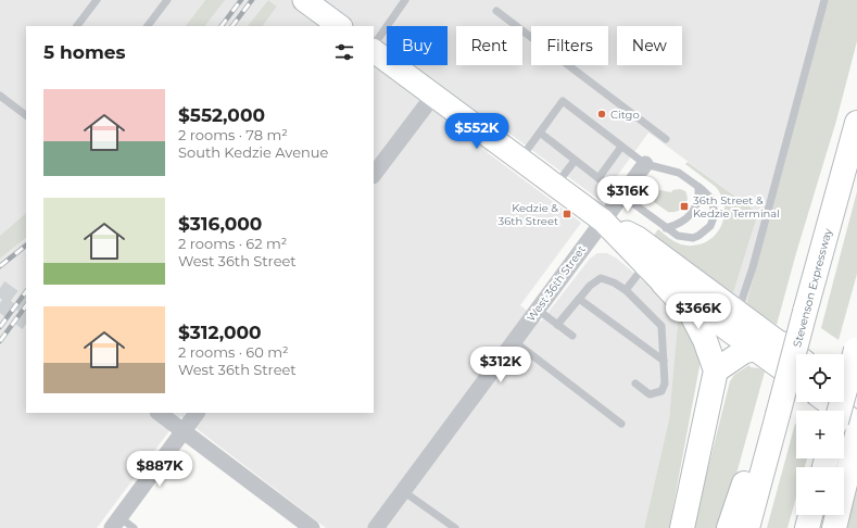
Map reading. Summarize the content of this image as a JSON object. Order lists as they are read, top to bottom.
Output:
{
  "streets": {
    "highway": ["Stevenson Expressway"],
    "street": ["West 36th Street"]
  },
  "places": {
    "other": ["Citgo"],
    "transit": ["36th Street & Kedzie Terminal", "Kedzie & 36th Street"]
  },
  "page": {
    "chip": [
      "Buy",
      "Rent",
      "Filters",
      "New"
    ],
    "heading": "5 homes",
    "list": [
      {
        "name": "$552,000",
        "note": "2 rooms · 78 m² · South Kedzie Avenue"
      },
      {
        "name": "$316,000",
        "note": "2 rooms · 62 m² · West 36th Street"
      },
      {
        "name": "$312,000",
        "note": "2 rooms · 60 m² · West 36th Street"
      }
    ],
    "price": [
      "$552K",
      "$316K",
      "$366K",
      "$312K",
      "$887K"
    ],
    "map_buttons": ["+", "−"]
  }
}
